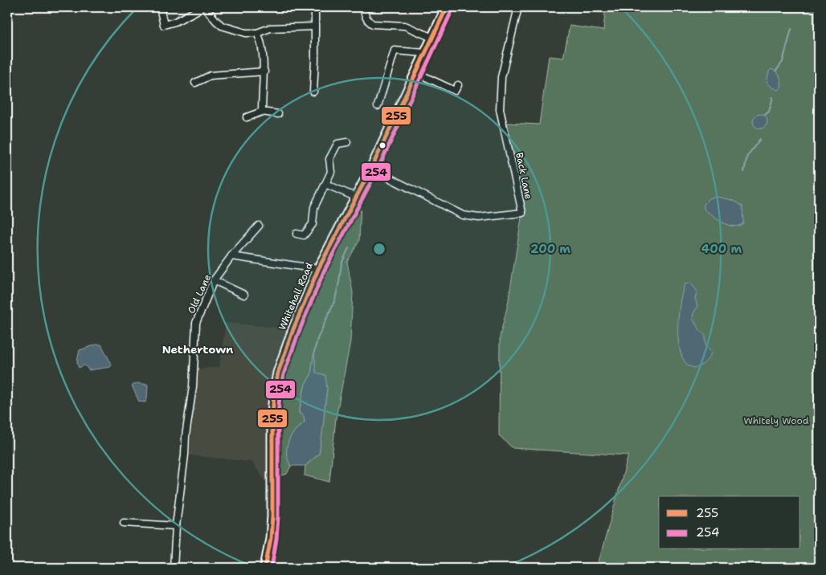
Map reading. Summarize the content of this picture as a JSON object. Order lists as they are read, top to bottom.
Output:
{
  "streets": {
    "main road": ["Whitehall Road"],
    "street": ["Back Lane", "Old Lane"]
  },
  "crossings": [
    ["Back Lane", "Whitehall Road"]
  ],
  "districts": ["Nethertown"],
  "parks": ["Whitely Wood"],
  "lines": ["transit line 255", "transit line 254"],
  "legend": ["255", "254"],
  "rings": ["200 m", "400 m"]
}
